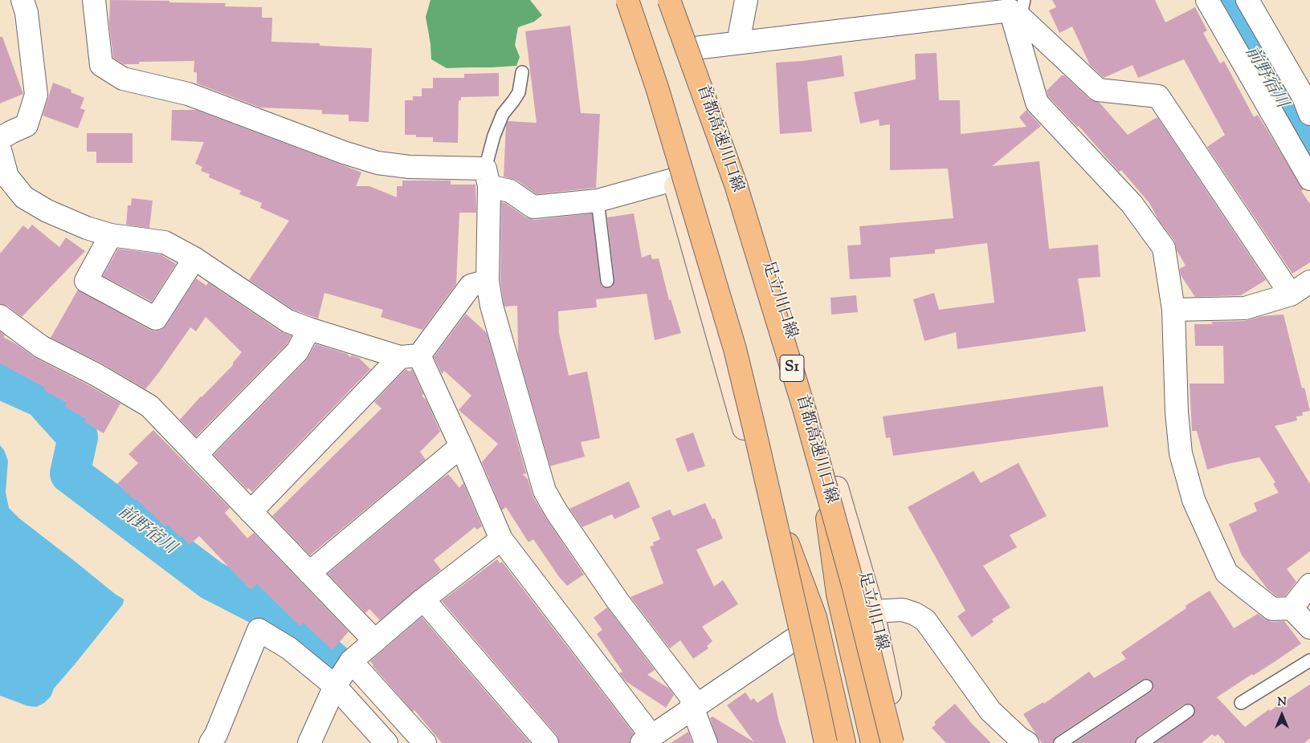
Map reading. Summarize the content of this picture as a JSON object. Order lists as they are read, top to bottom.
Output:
{
  "streets": {
    "highway": ["首都高速川口線", "S1"],
    "main road": ["足立川口線"]
  },
  "water": ["前野宿川"],
  "north": "top"
}
